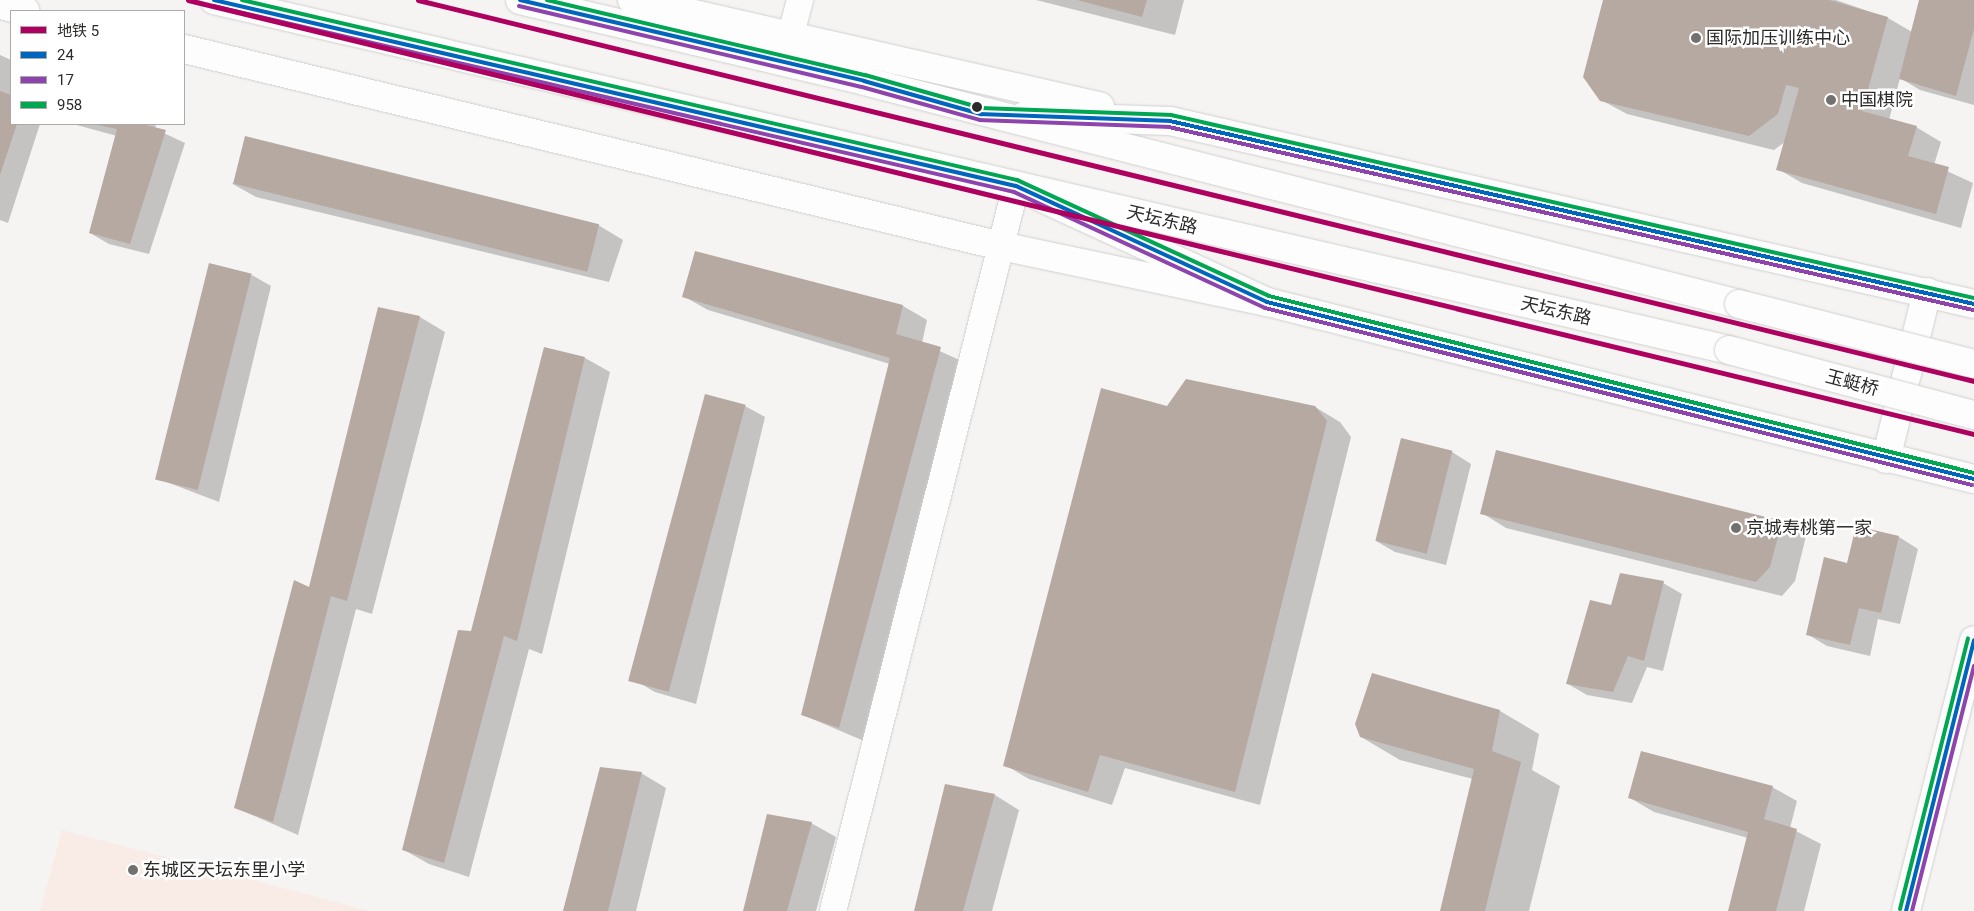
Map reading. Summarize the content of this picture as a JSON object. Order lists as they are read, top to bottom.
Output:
{
  "streets": {
    "street": ["天坛东路", "玉蜓桥"]
  },
  "crossings": [
    ["天坛东路", "玉蜓桥"]
  ],
  "places": [
    "国际加压训练中心",
    "中国棋院",
    "京城寿桃第一家",
    "东城区天坛东里小学"
  ],
  "lines": [
    "metro line 5",
    "transit line 24",
    "transit line 958",
    "transit line 17"
  ],
  "legend": [
    "地铁 5",
    "24",
    "17",
    "958"
  ]
}
